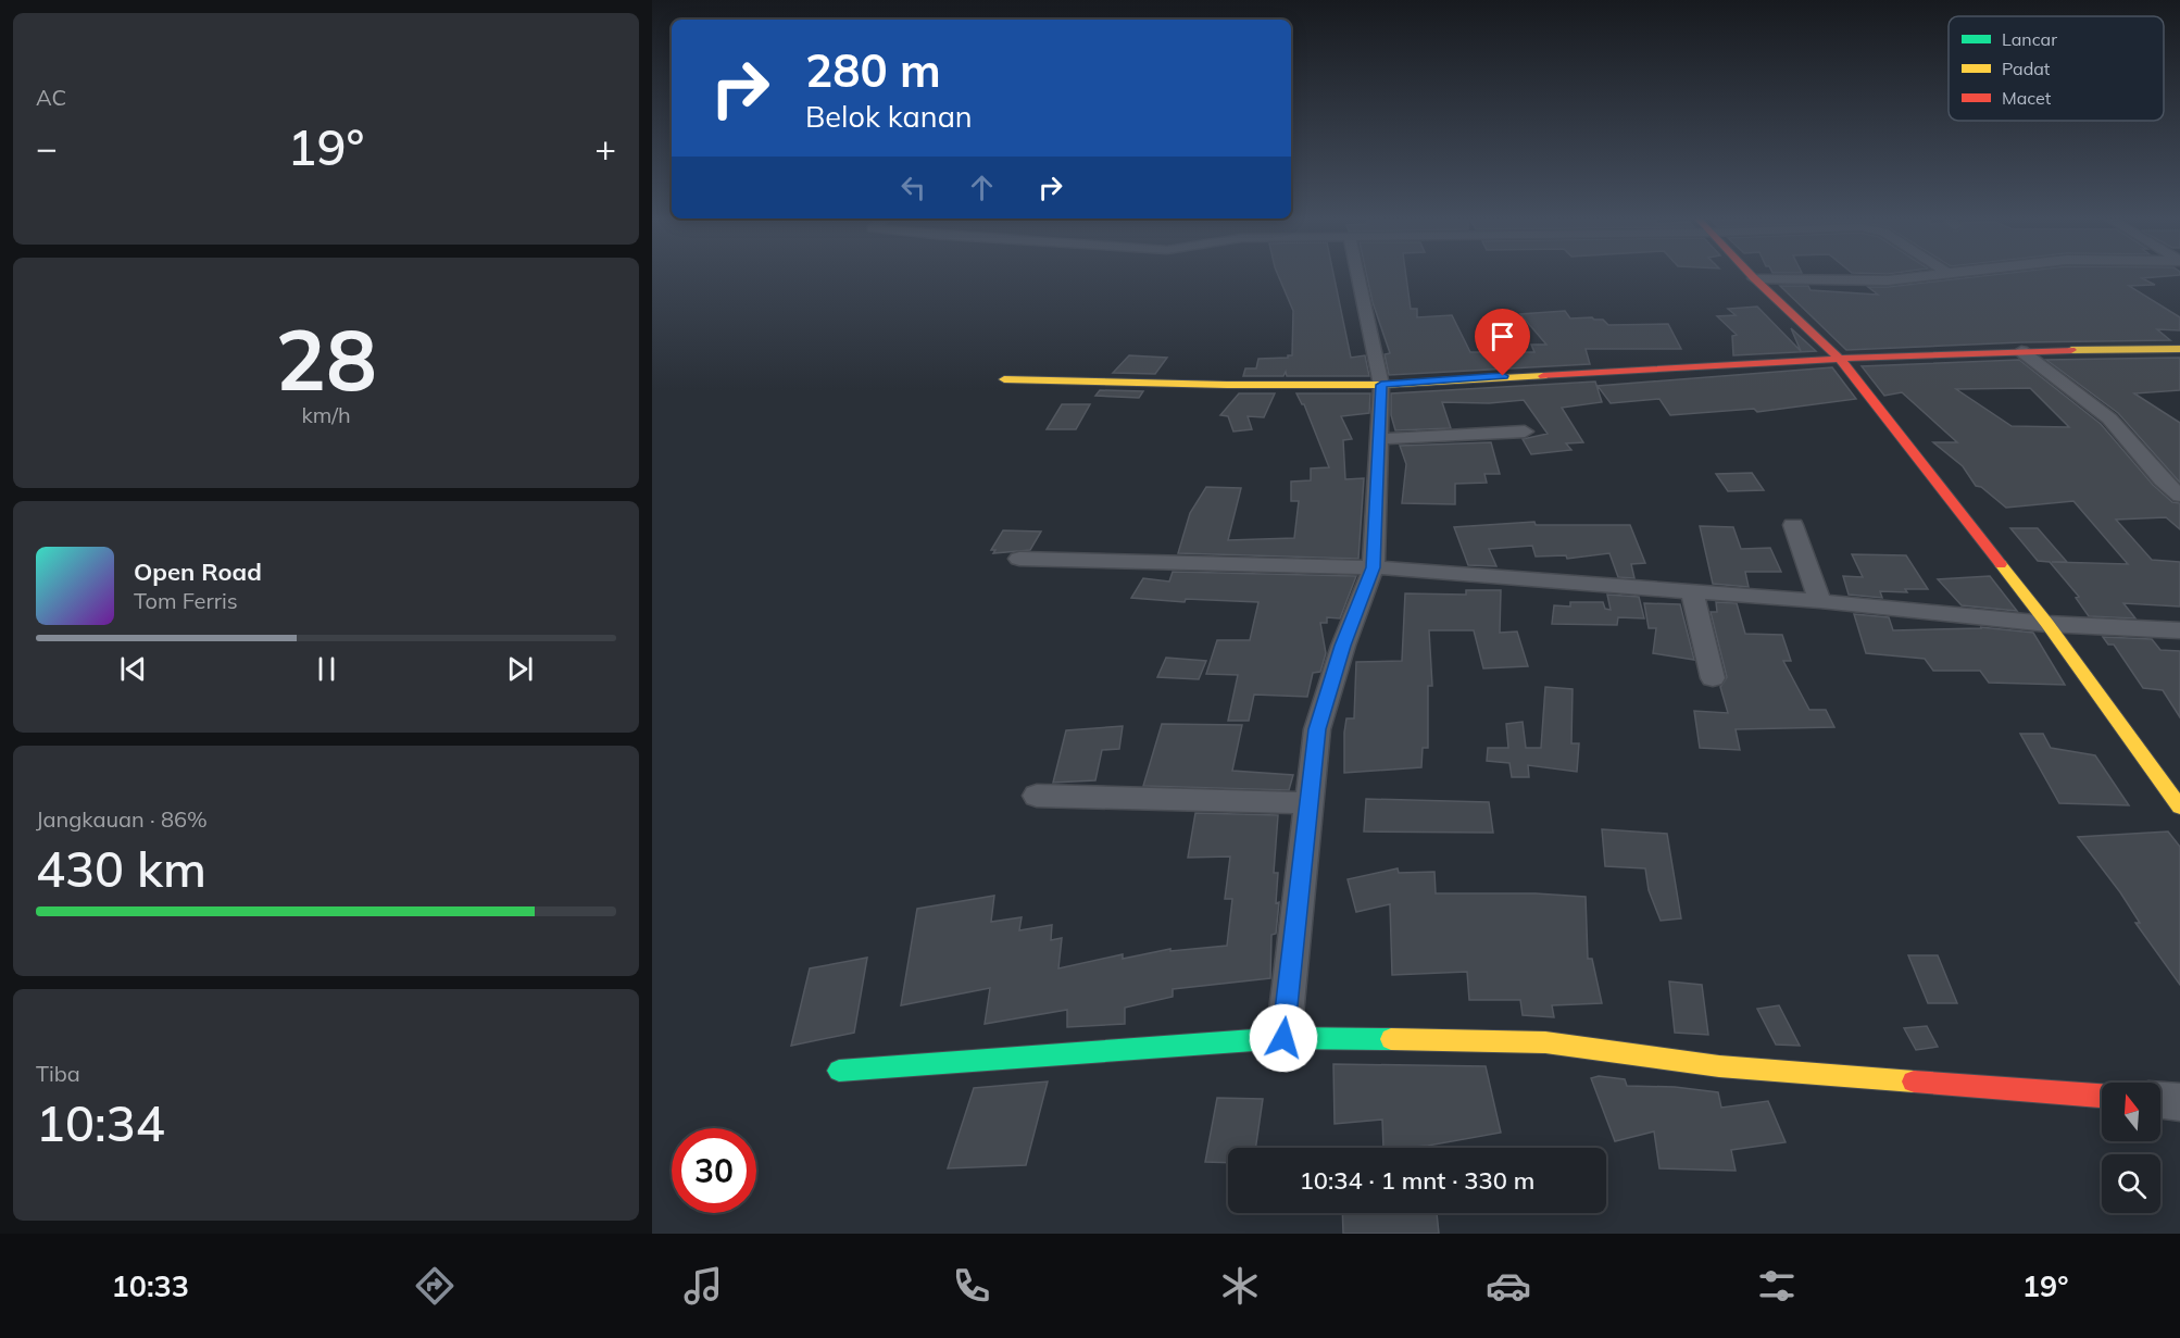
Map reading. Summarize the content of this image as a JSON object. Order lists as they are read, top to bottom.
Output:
{
  "legend": ["Lancar", "Padat", "Macet"],
  "north": "top",
  "page": {
    "tile": [
      "AC",
      ["28", "km/h"],
      ["Jangkauan · 86%", "430 km"],
      ["Tiba", "10:34"]
    ],
    "turn": ["280 m", "Belok kanan"],
    "heat": ["−", "19°", "+"],
    "song": ["Open Road", "Tom Ferris"],
    "limit": "30",
    "trip": "10:34 · 1 mnt · 330 m",
    "tabs": ["10:33", "19°"]
  }
}
